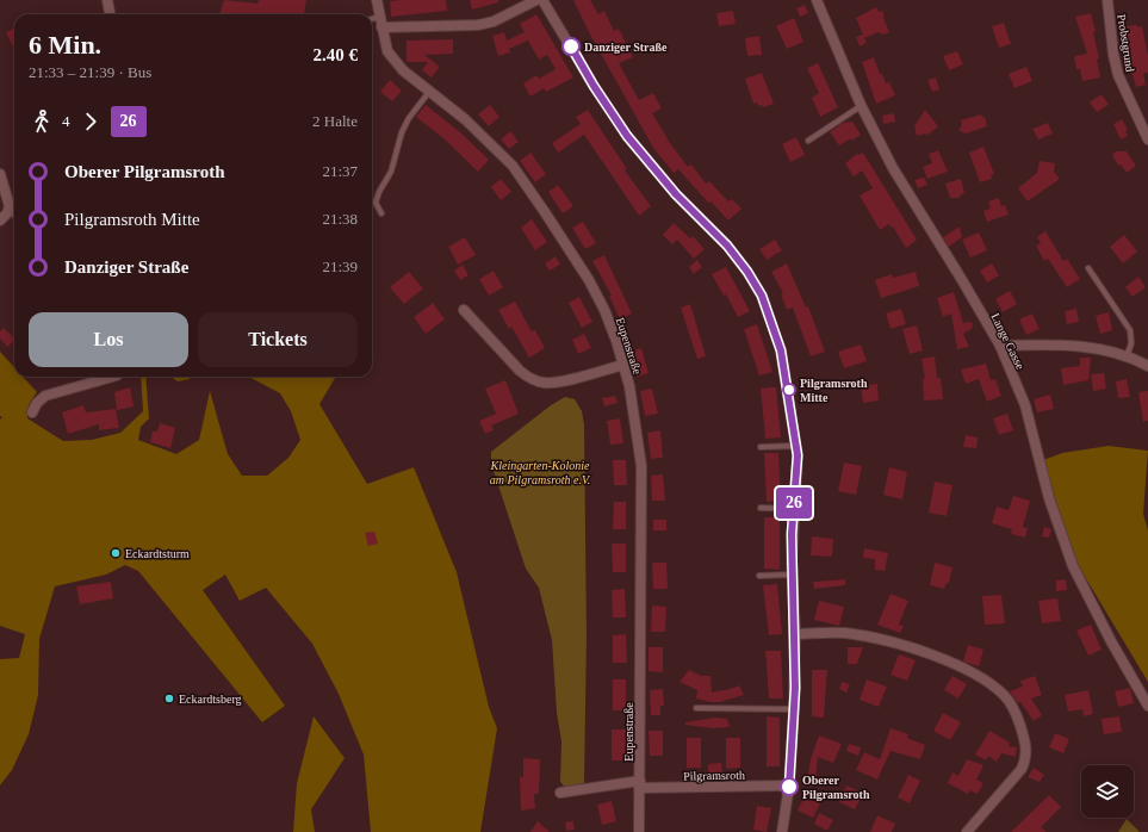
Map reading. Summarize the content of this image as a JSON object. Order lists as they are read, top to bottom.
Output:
{
  "streets": {
    "street": [
      "Probstgrund",
      "Lange Gasse",
      "Eupenstraße",
      "Pilgramsroth"
    ]
  },
  "crossings": [
    ["Eupenstraße", "Pilgramsroth"]
  ],
  "parks": ["Kleingarten-Kolonie am Pilgramsroth e.V."],
  "places": [
    "Danziger Straße",
    "Pilgramsroth Mitte",
    "Eckardtsturm",
    "Eckardtsberg",
    "Oberer Pilgramsroth"
  ],
  "lines": ["bus line 26"],
  "page": {
    "on_map": "26",
    "heading": ["6 Min.", "21:33 – 21:39 · Bus", "2.40 €"],
    "legs": ["4", "26", "2 Halte"],
    "list": [
      {
        "name": "Oberer Pilgramsroth",
        "value": "21:37"
      },
      {
        "name": "Pilgramsroth Mitte",
        "value": "21:38"
      },
      {
        "name": "Danziger Straße",
        "value": "21:39"
      }
    ],
    "buttons": ["Los", "Tickets"]
  }
}
